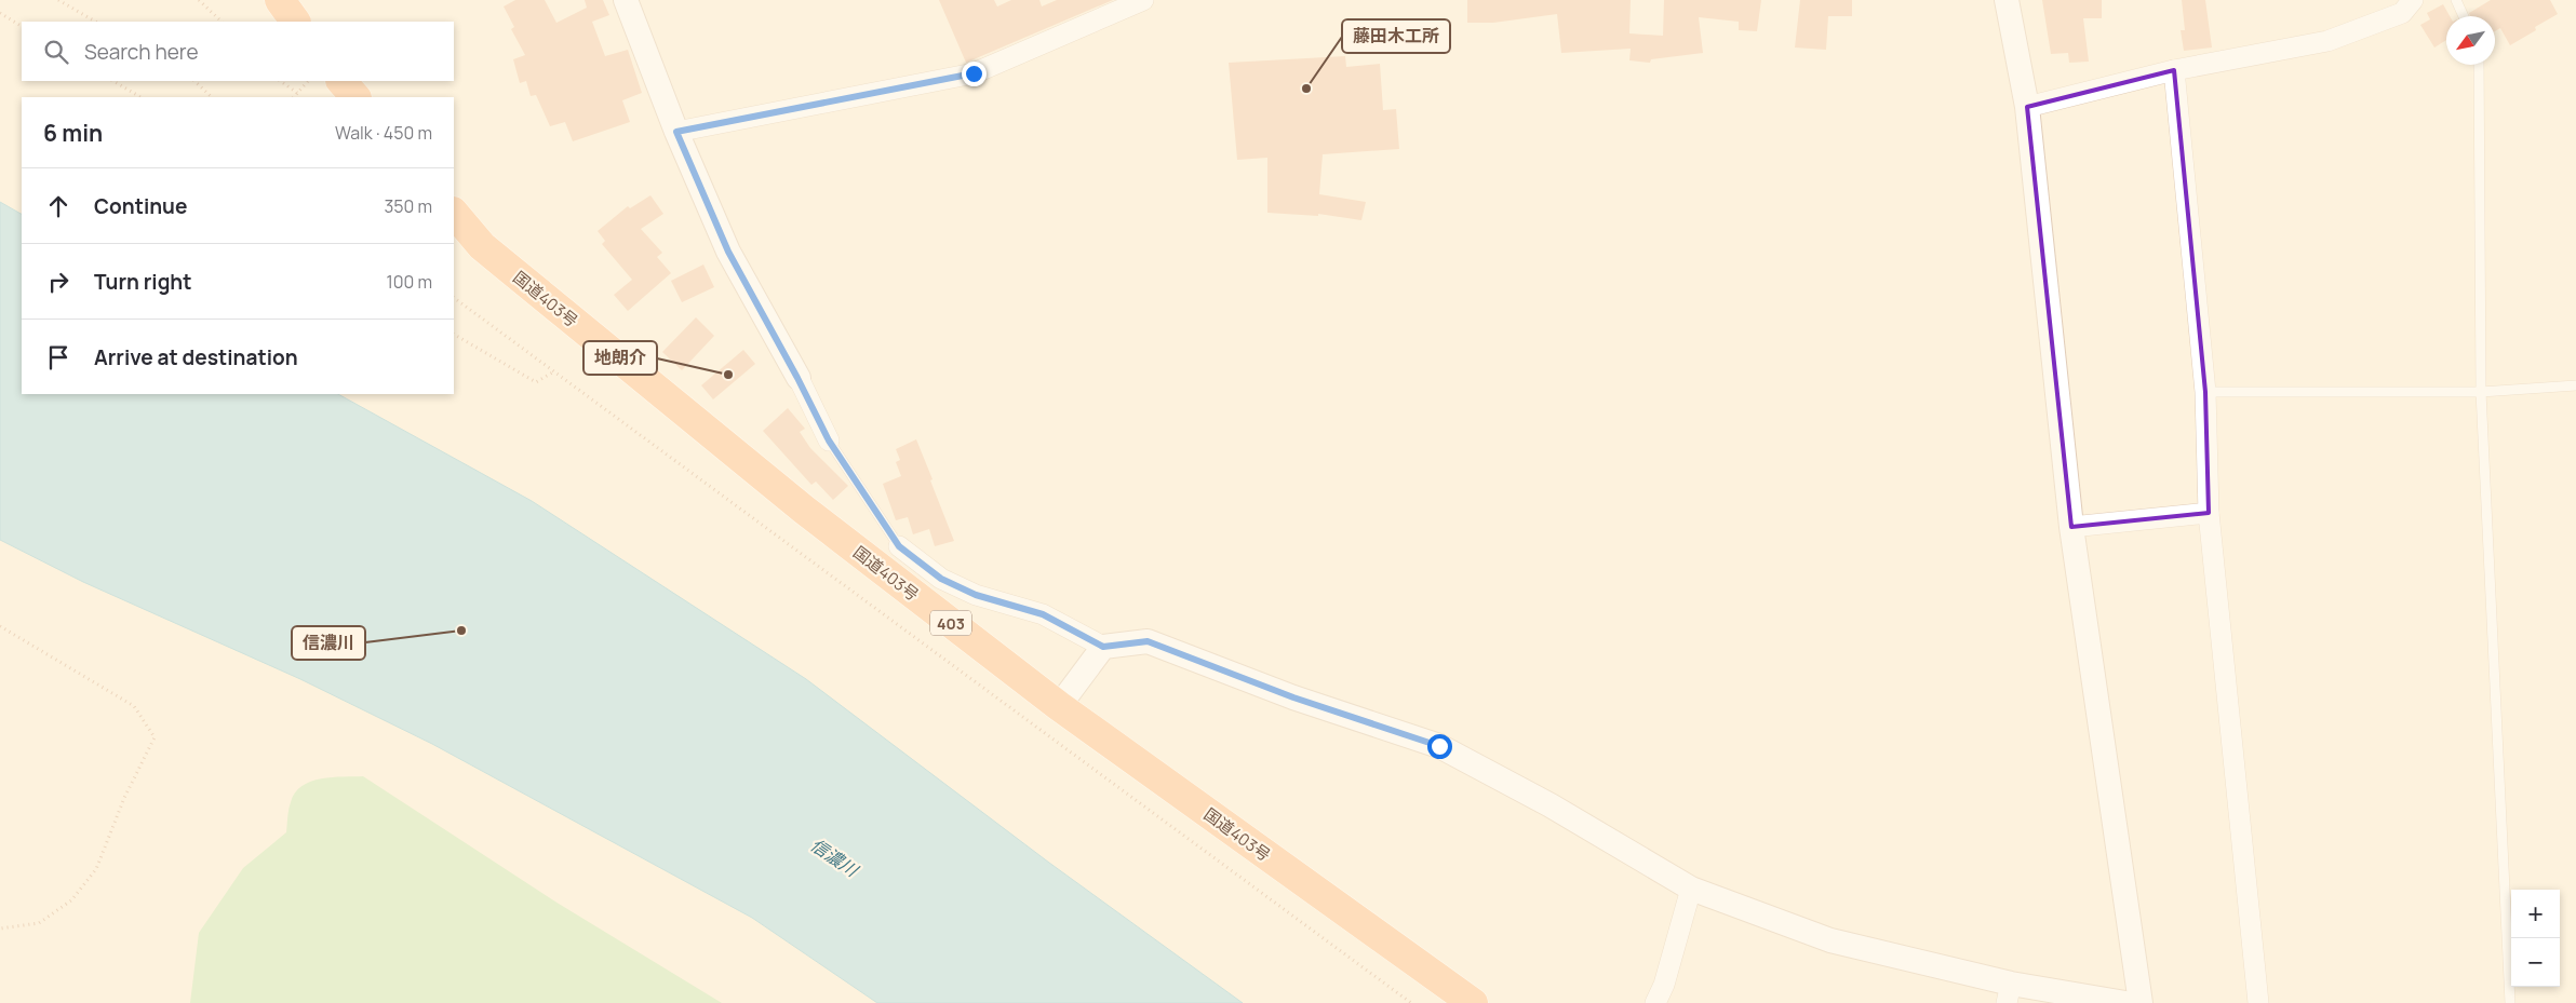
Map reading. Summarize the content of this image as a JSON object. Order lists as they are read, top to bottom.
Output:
{
  "streets": {
    "highway": ["国道403号", "403"]
  },
  "water": ["信濃川"],
  "places": ["藤田木工所", "地朗介", "信濃川"],
  "north": "bottom left",
  "page": {
    "search": "Search here",
    "heading": ["6 min", "Walk · 450 m"],
    "list": [
      ["Continue", "350 m"],
      ["Turn right", "100 m"],
      "Arrive at destination"
    ],
    "map_buttons": ["+", "−"]
  }
}
